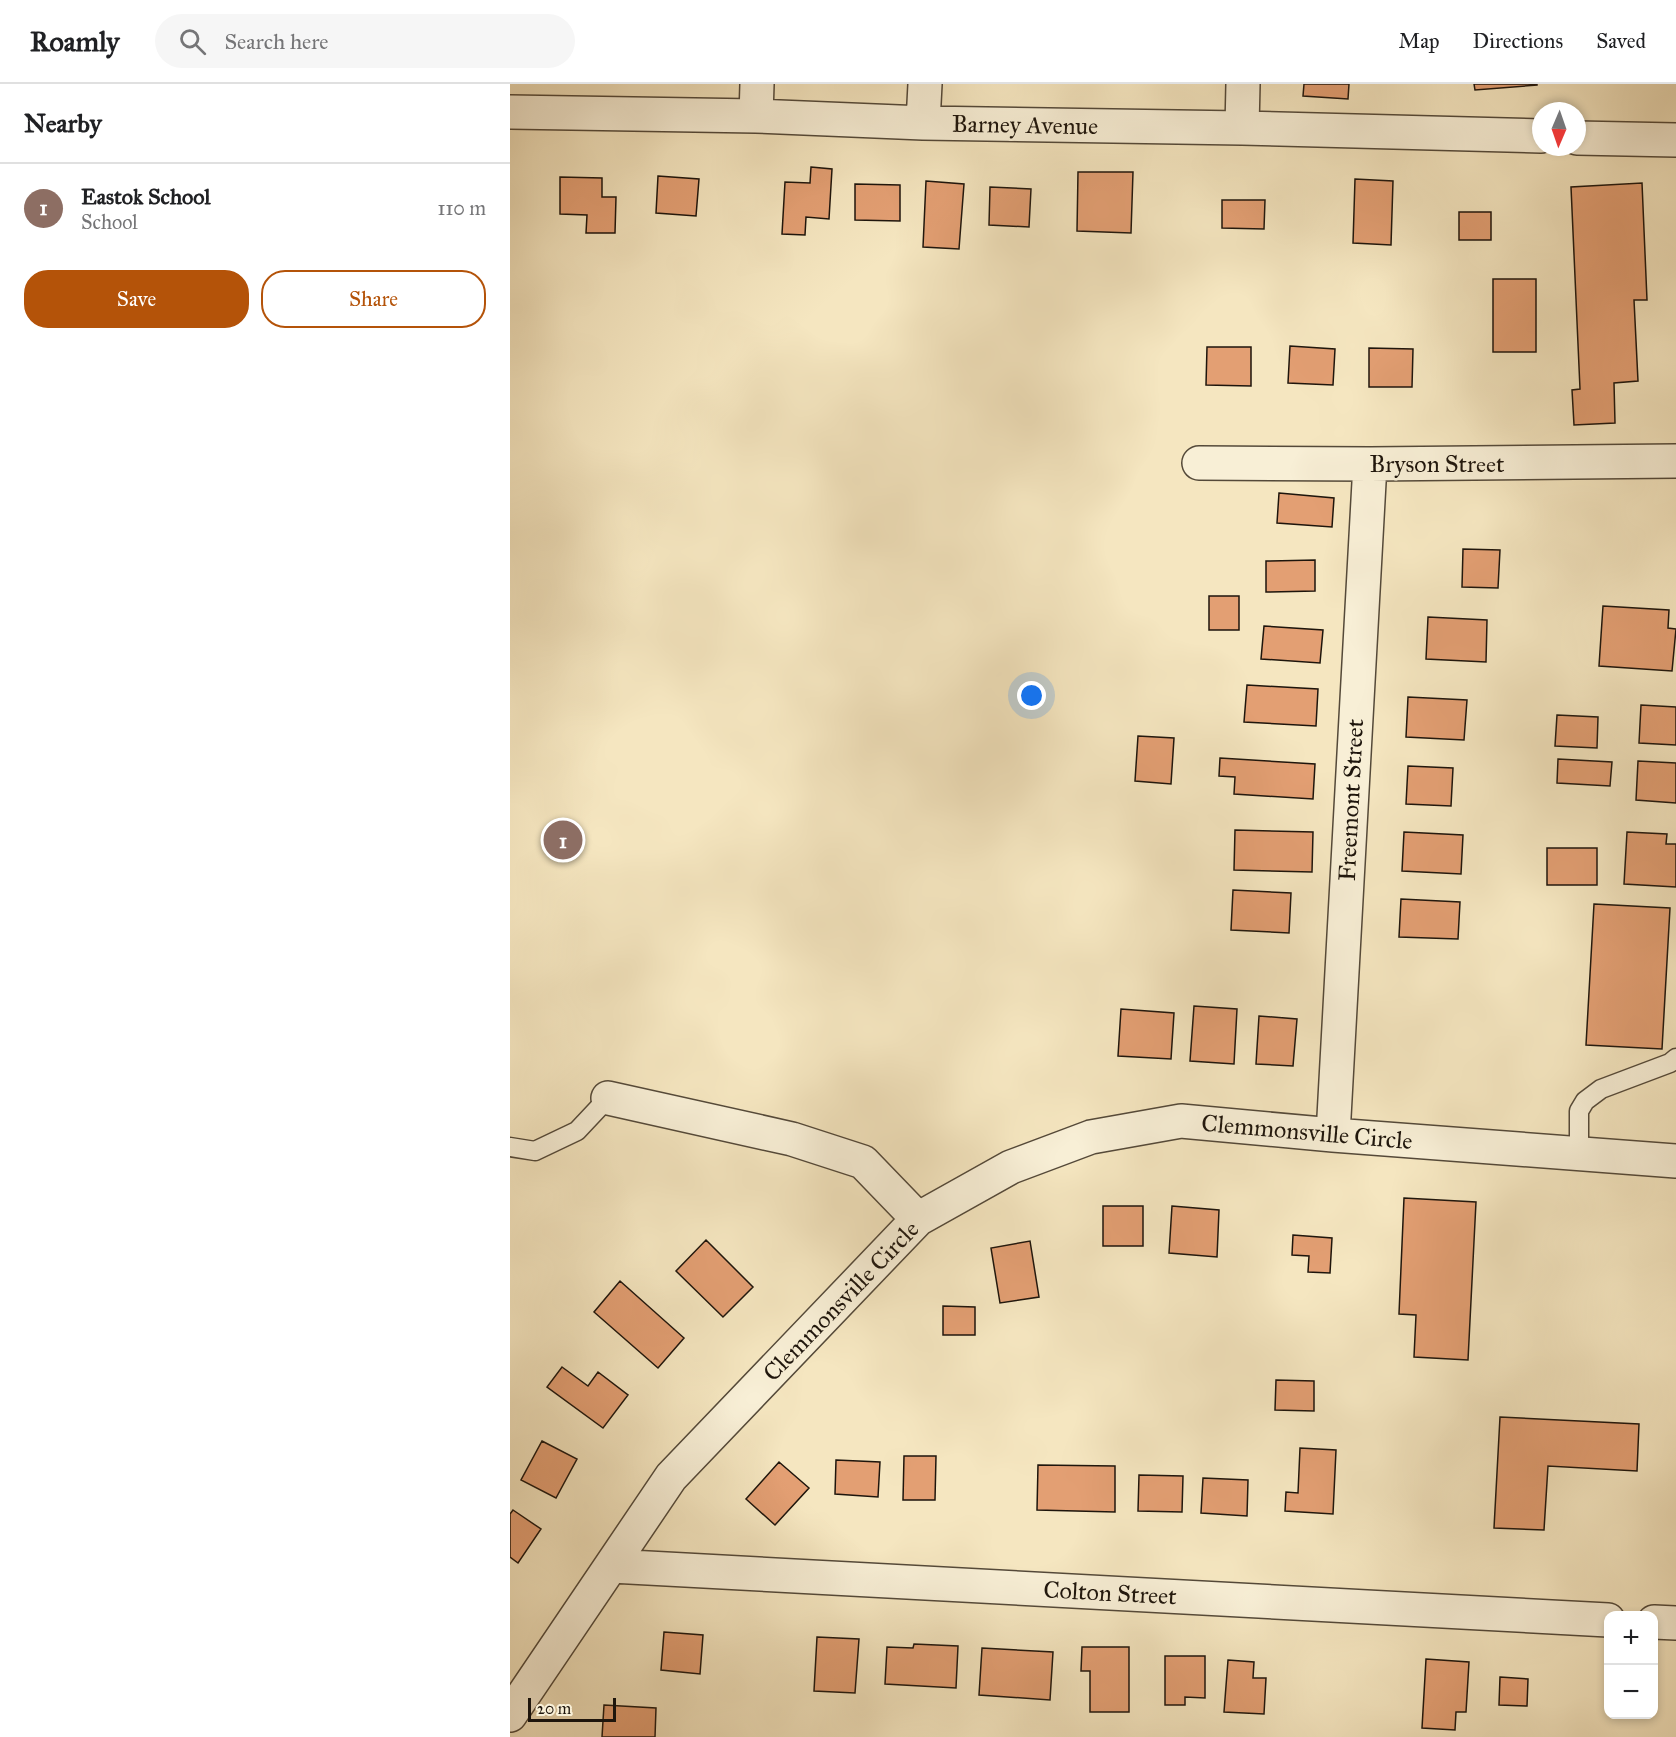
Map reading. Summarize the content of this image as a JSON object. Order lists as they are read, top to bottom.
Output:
{
  "streets": {
    "street": [
      "Barney Avenue",
      "Bryson Street",
      "Freemont Street",
      "Clemmonsville Circle",
      "Colton Street"
    ]
  },
  "crossings": [
    ["Bryson Street", "Freemont Street"],
    ["Freemont Street", "Clemmonsville Circle"],
    ["Clemmonsville Circle", "Colton Street"]
  ],
  "scale_bar": "20 m",
  "north": "bottom",
  "page": {
    "header": "Roamly",
    "search": "Search here",
    "nav": ["Map", "Directions", "Saved"],
    "heading": "Nearby",
    "list": [
      {
        "mark": "1",
        "name": "Eastok School",
        "note": "School",
        "value": "110 m"
      }
    ],
    "buttons": ["Save", "Share"],
    "pins": "1",
    "map_buttons": ["+", "−"],
    "scale": "20 m"
  }
}
